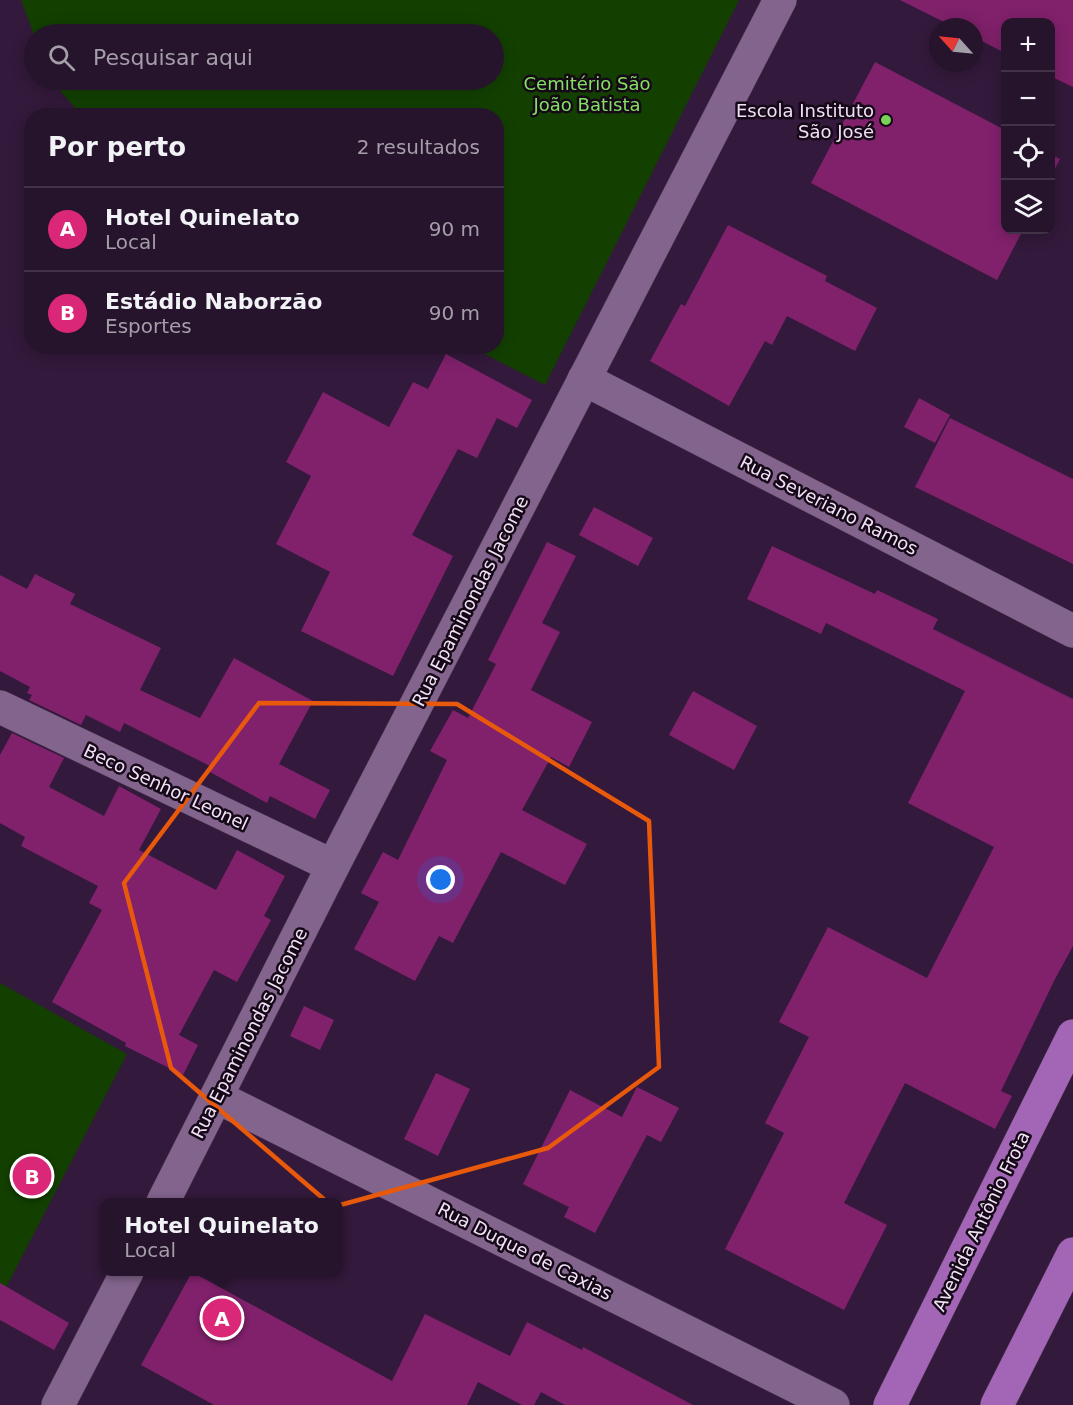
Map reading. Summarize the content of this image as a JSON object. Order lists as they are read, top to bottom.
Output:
{
  "streets": {
    "main road": ["Avenida Antônio Frota"],
    "street": [
      "Rua Severiano Ramos",
      "Rua Epaminondas Jacome",
      "Beco Senhor Leonel",
      "Rua Duque de Caxias"
    ]
  },
  "crossings": [
    ["Rua Severiano Ramos", "Rua Epaminondas Jacome"],
    ["Rua Epaminondas Jacome", "Beco Senhor Leonel"],
    ["Rua Epaminondas Jacome", "Rua Duque de Caxias"]
  ],
  "parks": ["Cemitério São João Batista"],
  "places": ["Escola Instituto São José"],
  "north": "top left",
  "page": {
    "map_buttons": ["+", "−"],
    "search": "Pesquisar aqui",
    "heading": ["Por perto", "2 resultados"],
    "list": [
      {
        "mark": "A",
        "name": "Hotel Quinelato",
        "note": "Local",
        "value": "90 m"
      },
      {
        "mark": "B",
        "name": "Estádio Naborzão",
        "note": "Esportes",
        "value": "90 m"
      }
    ],
    "pins": ["B", "A"],
    "popup": ["Hotel Quinelato", "Local"]
  }
}
